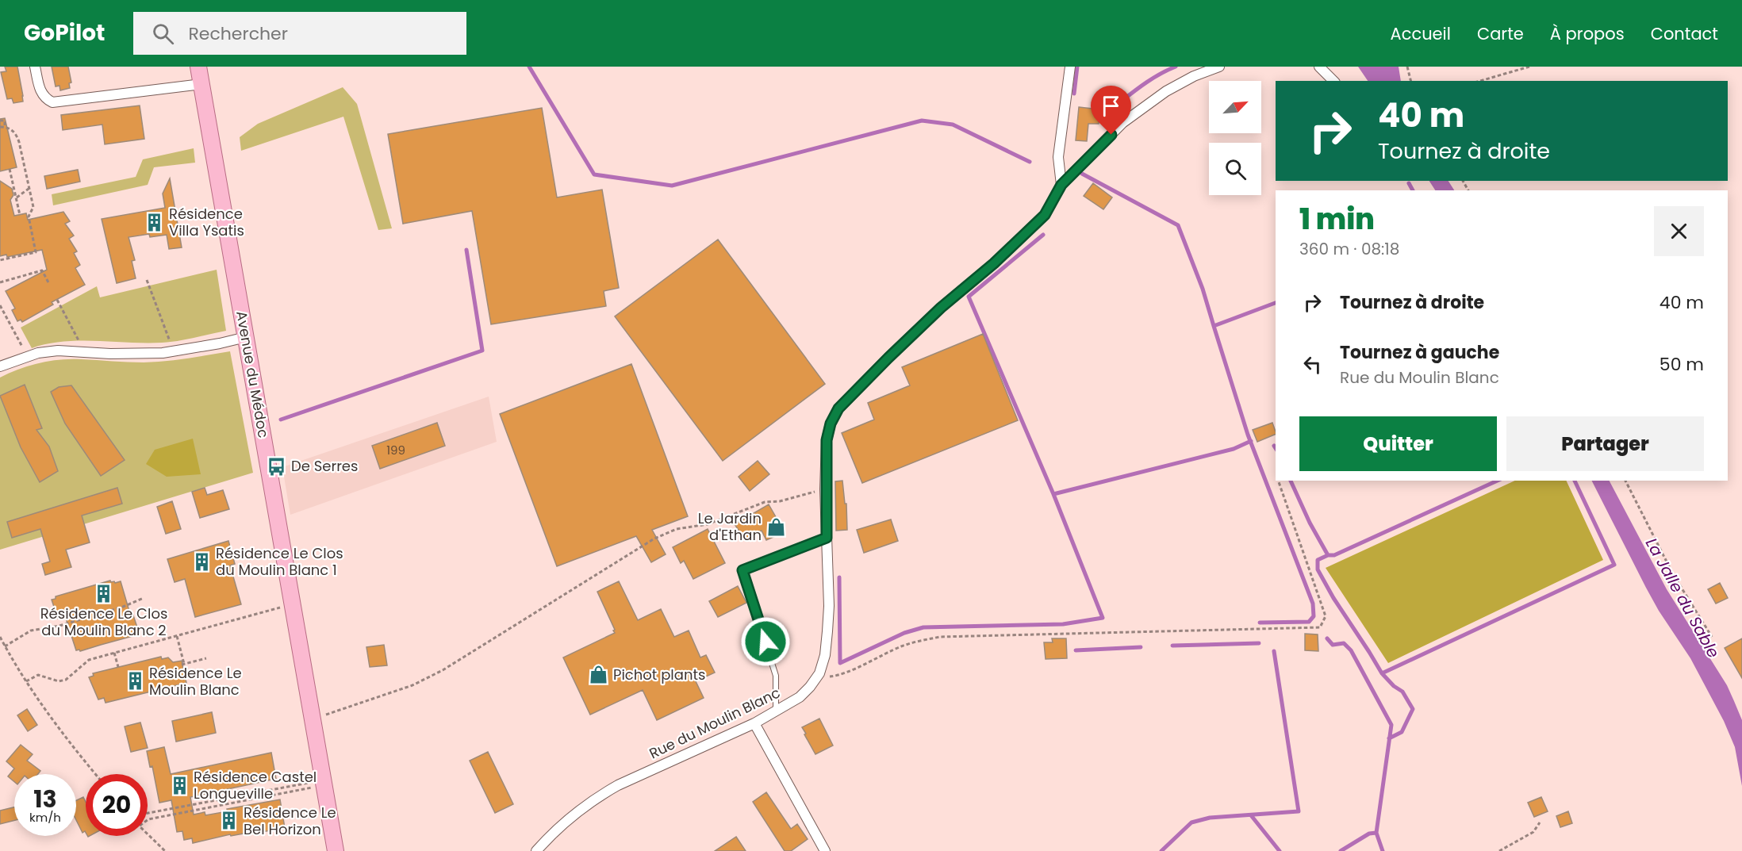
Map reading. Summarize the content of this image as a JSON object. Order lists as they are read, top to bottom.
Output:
{
  "streets": {
    "main road": ["Avenue du Médoc"],
    "street": ["Rue du Moulin Blanc"]
  },
  "water": ["La Jalle du Sable"],
  "places": {
    "building": [
      "Résidence Villa Ysatis",
      "Résidence Le Clos du Moulin Blanc 1",
      "Résidence Le Clos du Moulin Blanc 2",
      "Résidence Le Moulin Blanc",
      "Résidence Castel Longueville",
      "Résidence Le Bel Horizon"
    ],
    "bus stop": ["De Serres"],
    "shop": ["Le Jardin d'Ethan", "Pichot plants"]
  },
  "house_numbers": ["199"],
  "north": "top right",
  "page": {
    "header": "GoPilot",
    "search": "Rechercher",
    "nav": [
      "Accueil",
      "Carte",
      "À propos",
      "Contact"
    ],
    "turn": ["40 m", "Tournez à droite"],
    "heading": ["1 min", "360 m · 08:18"],
    "list": [
      {
        "name": "Tournez à droite",
        "value": "40 m"
      },
      {
        "name": "Tournez à gauche",
        "note": "Rue du Moulin Blanc",
        "value": "50 m"
      }
    ],
    "buttons": ["Quitter", "Partager"],
    "speed": "13 km/h",
    "limit": "20"
  }
}
